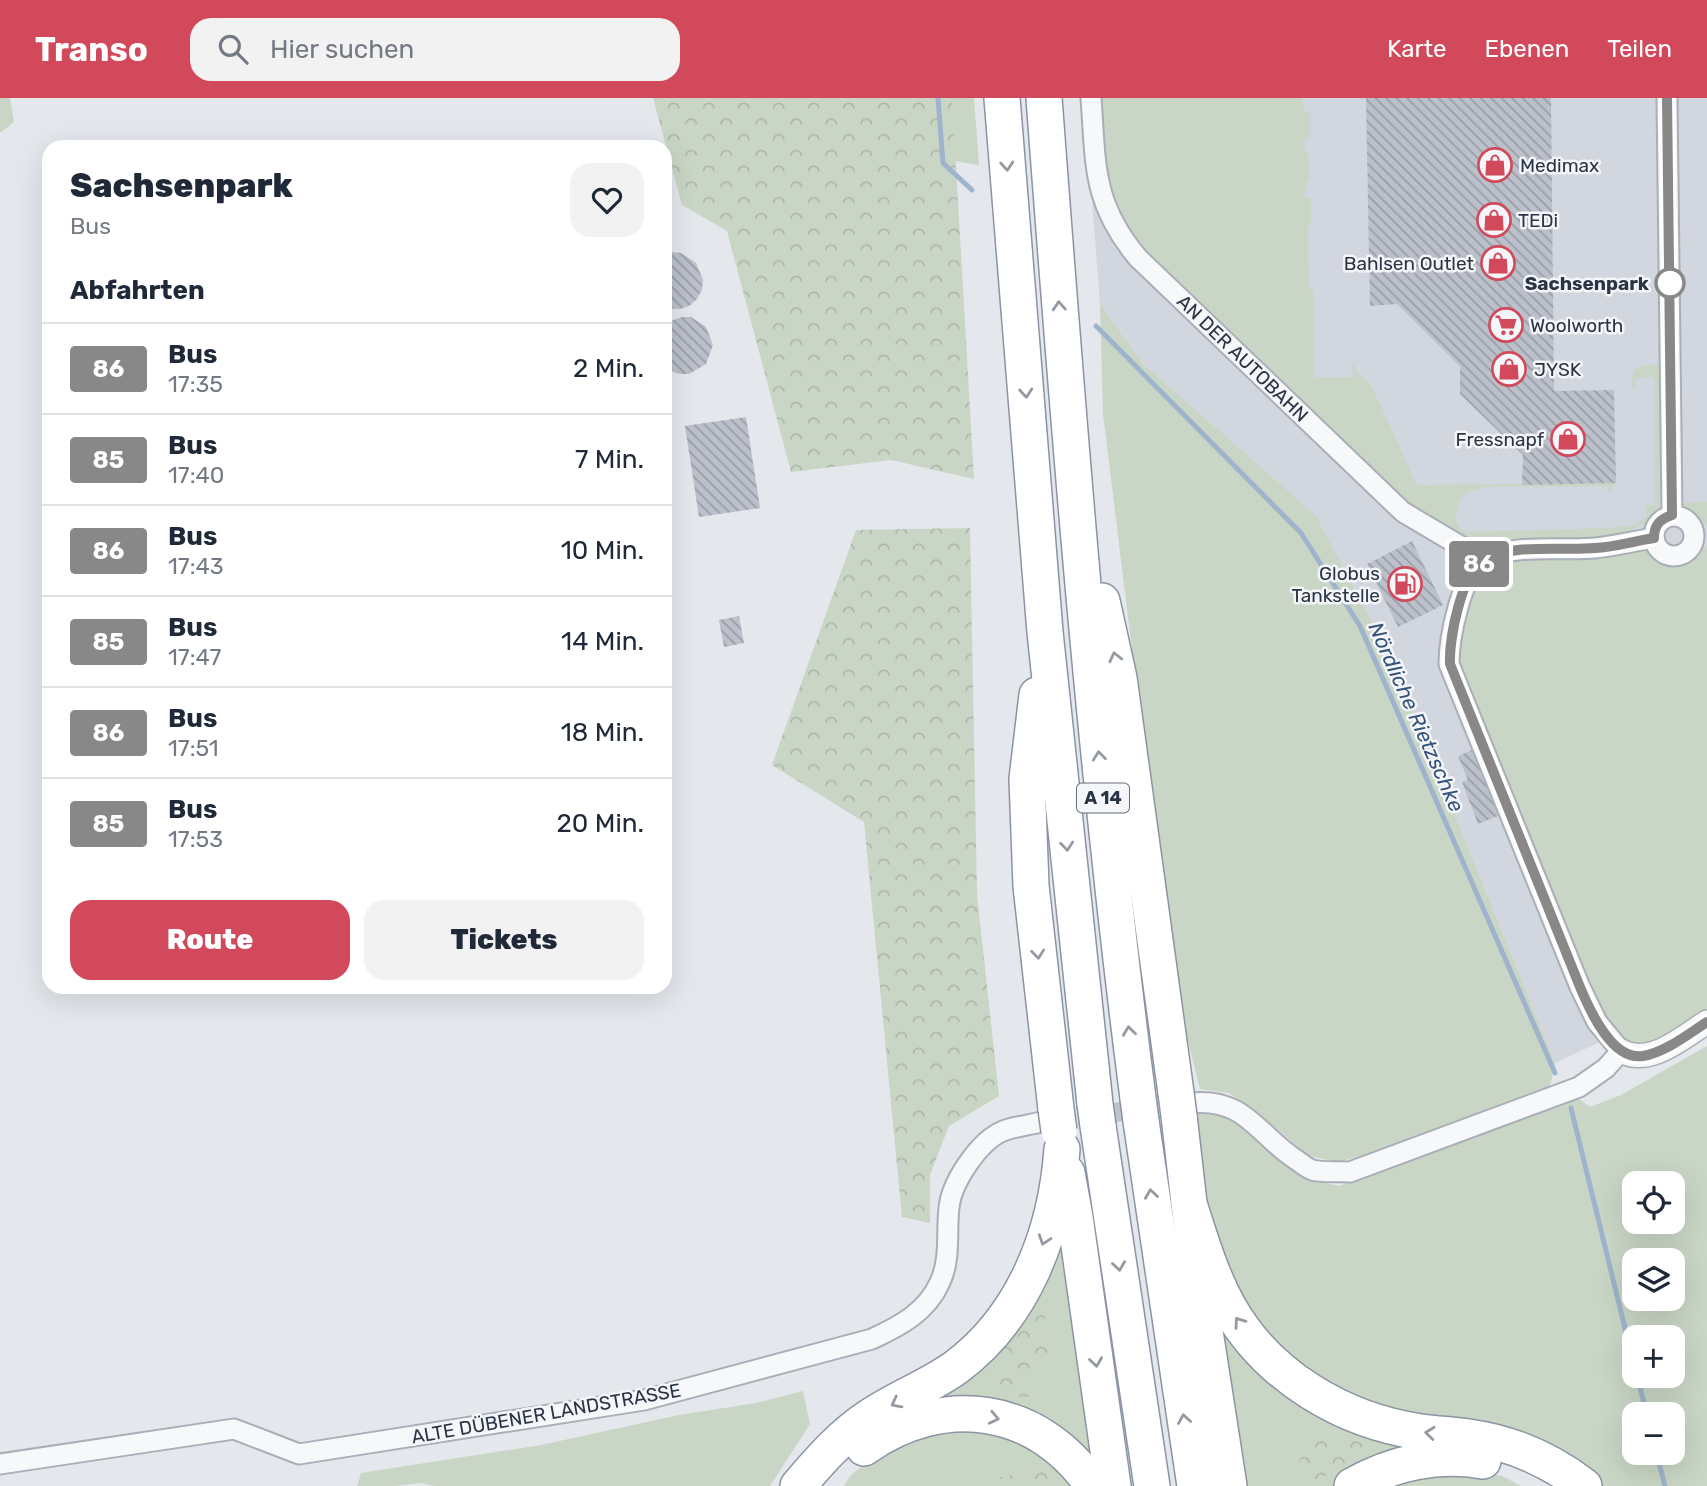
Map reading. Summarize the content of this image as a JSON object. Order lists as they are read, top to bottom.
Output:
{
  "streets": {
    "highway": ["A 14"],
    "street": ["AN DER AUTOBAHN", "ALTE DÜBENER LANDSTRASSE"]
  },
  "water": ["Nördliche Rietzschke"],
  "places": {
    "shop": [
      "Medimax",
      "TEDi",
      "Bahlsen Outlet",
      "JYSK",
      "Fressnapf"
    ],
    "other": ["Sachsenpark"],
    "supermarket": ["Woolworth"],
    "fuel station": ["Globus Tankstelle"]
  },
  "lines": ["bus line 86"],
  "page": {
    "header": "Transo",
    "search": "Hier suchen",
    "nav": ["Karte", "Ebenen", "Teilen"],
    "on_map": "86",
    "heading": [
      ["Sachsenpark", "Bus"],
      "Abfahrten"
    ],
    "list": [
      {
        "mark": "86",
        "name": "Bus",
        "note": "17:35",
        "value": "2 Min."
      },
      {
        "mark": "85",
        "name": "Bus",
        "note": "17:40",
        "value": "7 Min."
      },
      {
        "mark": "86",
        "name": "Bus",
        "note": "17:43",
        "value": "10 Min."
      },
      {
        "mark": "85",
        "name": "Bus",
        "note": "17:47",
        "value": "14 Min."
      },
      {
        "mark": "86",
        "name": "Bus",
        "note": "17:51",
        "value": "18 Min."
      },
      {
        "mark": "85",
        "name": "Bus",
        "note": "17:53",
        "value": "20 Min."
      }
    ],
    "buttons": ["Route", "Tickets"],
    "map_buttons": ["+", "−"]
  }
}
